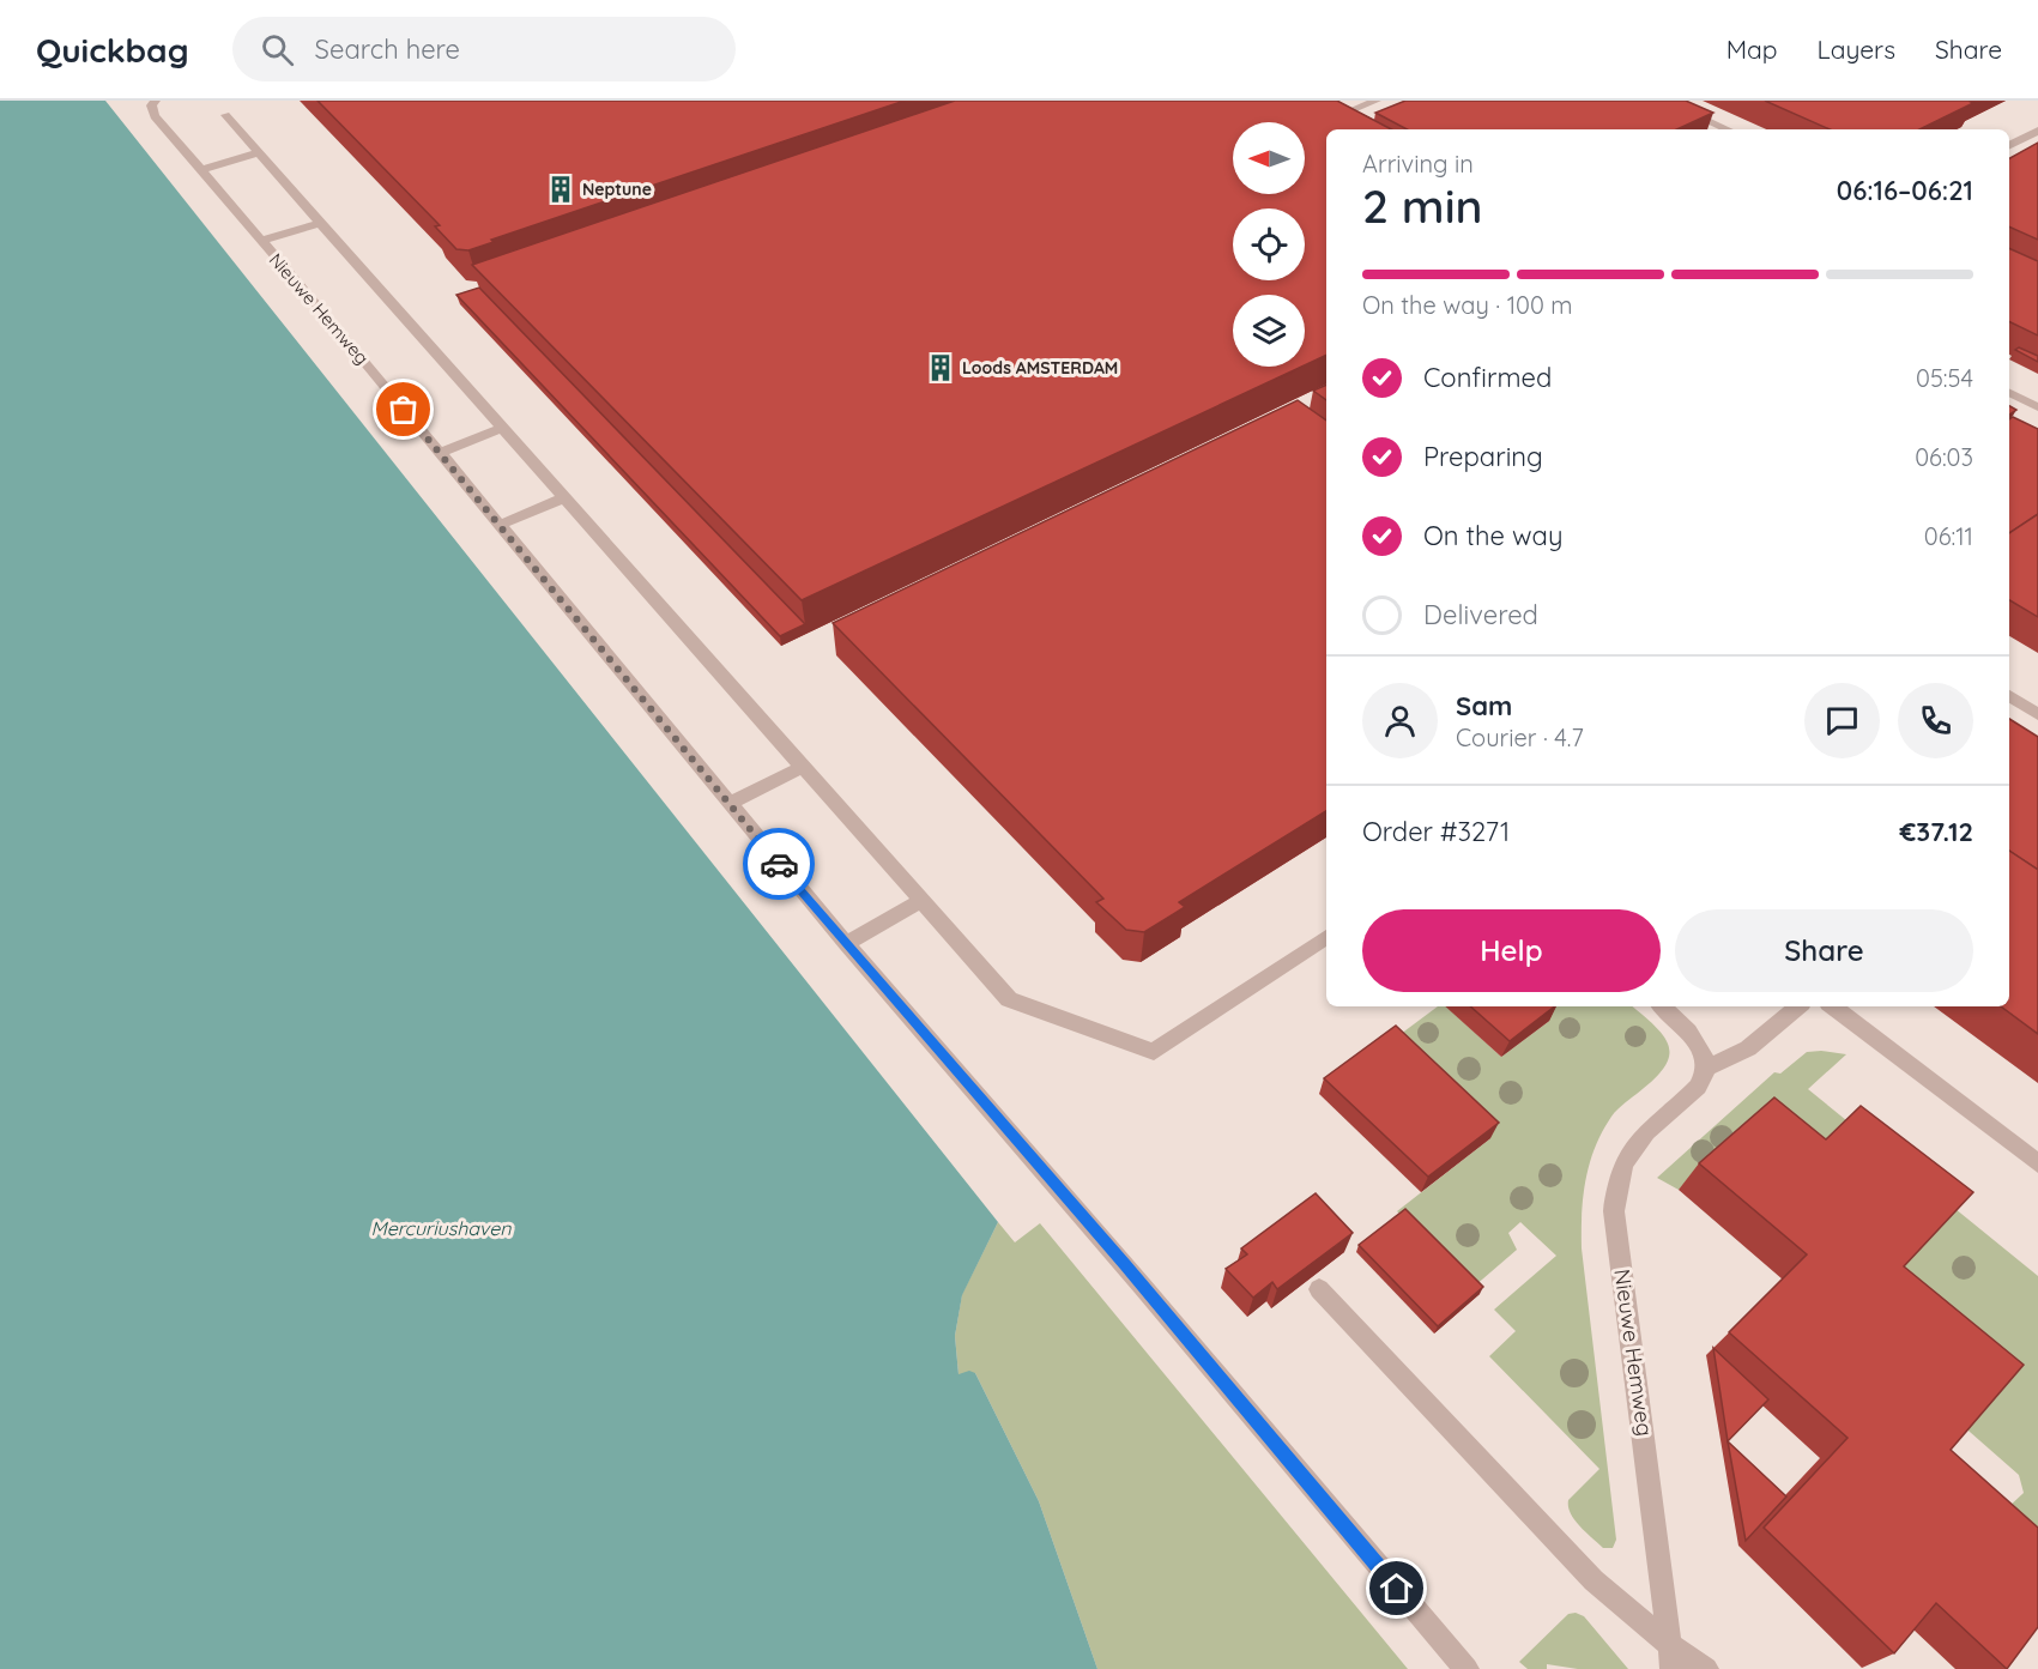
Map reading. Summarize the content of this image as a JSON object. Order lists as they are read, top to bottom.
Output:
{
  "streets": {
    "street": ["Nieuwe Hemweg"]
  },
  "water": ["Mercuriushaven"],
  "places": {
    "building": ["Neptune", "Loods AMSTERDAM"]
  },
  "north": "left",
  "page": {
    "header": "Quickbag",
    "search": "Search here",
    "nav": ["Map", "Layers", "Share"],
    "heading": ["2 min", "Arriving in", "06:16–06:21"],
    "panel": [
      "Sam",
      "Courier · 4.7",
      "Order #3271",
      "€37.12"
    ],
    "bar": "On the way · 100 m",
    "list": [
      ["Confirmed", "05:54"],
      ["Preparing", "06:03"],
      ["On the way", "06:11"],
      "Delivered"
    ],
    "buttons": ["Help", "Share"]
  }
}
